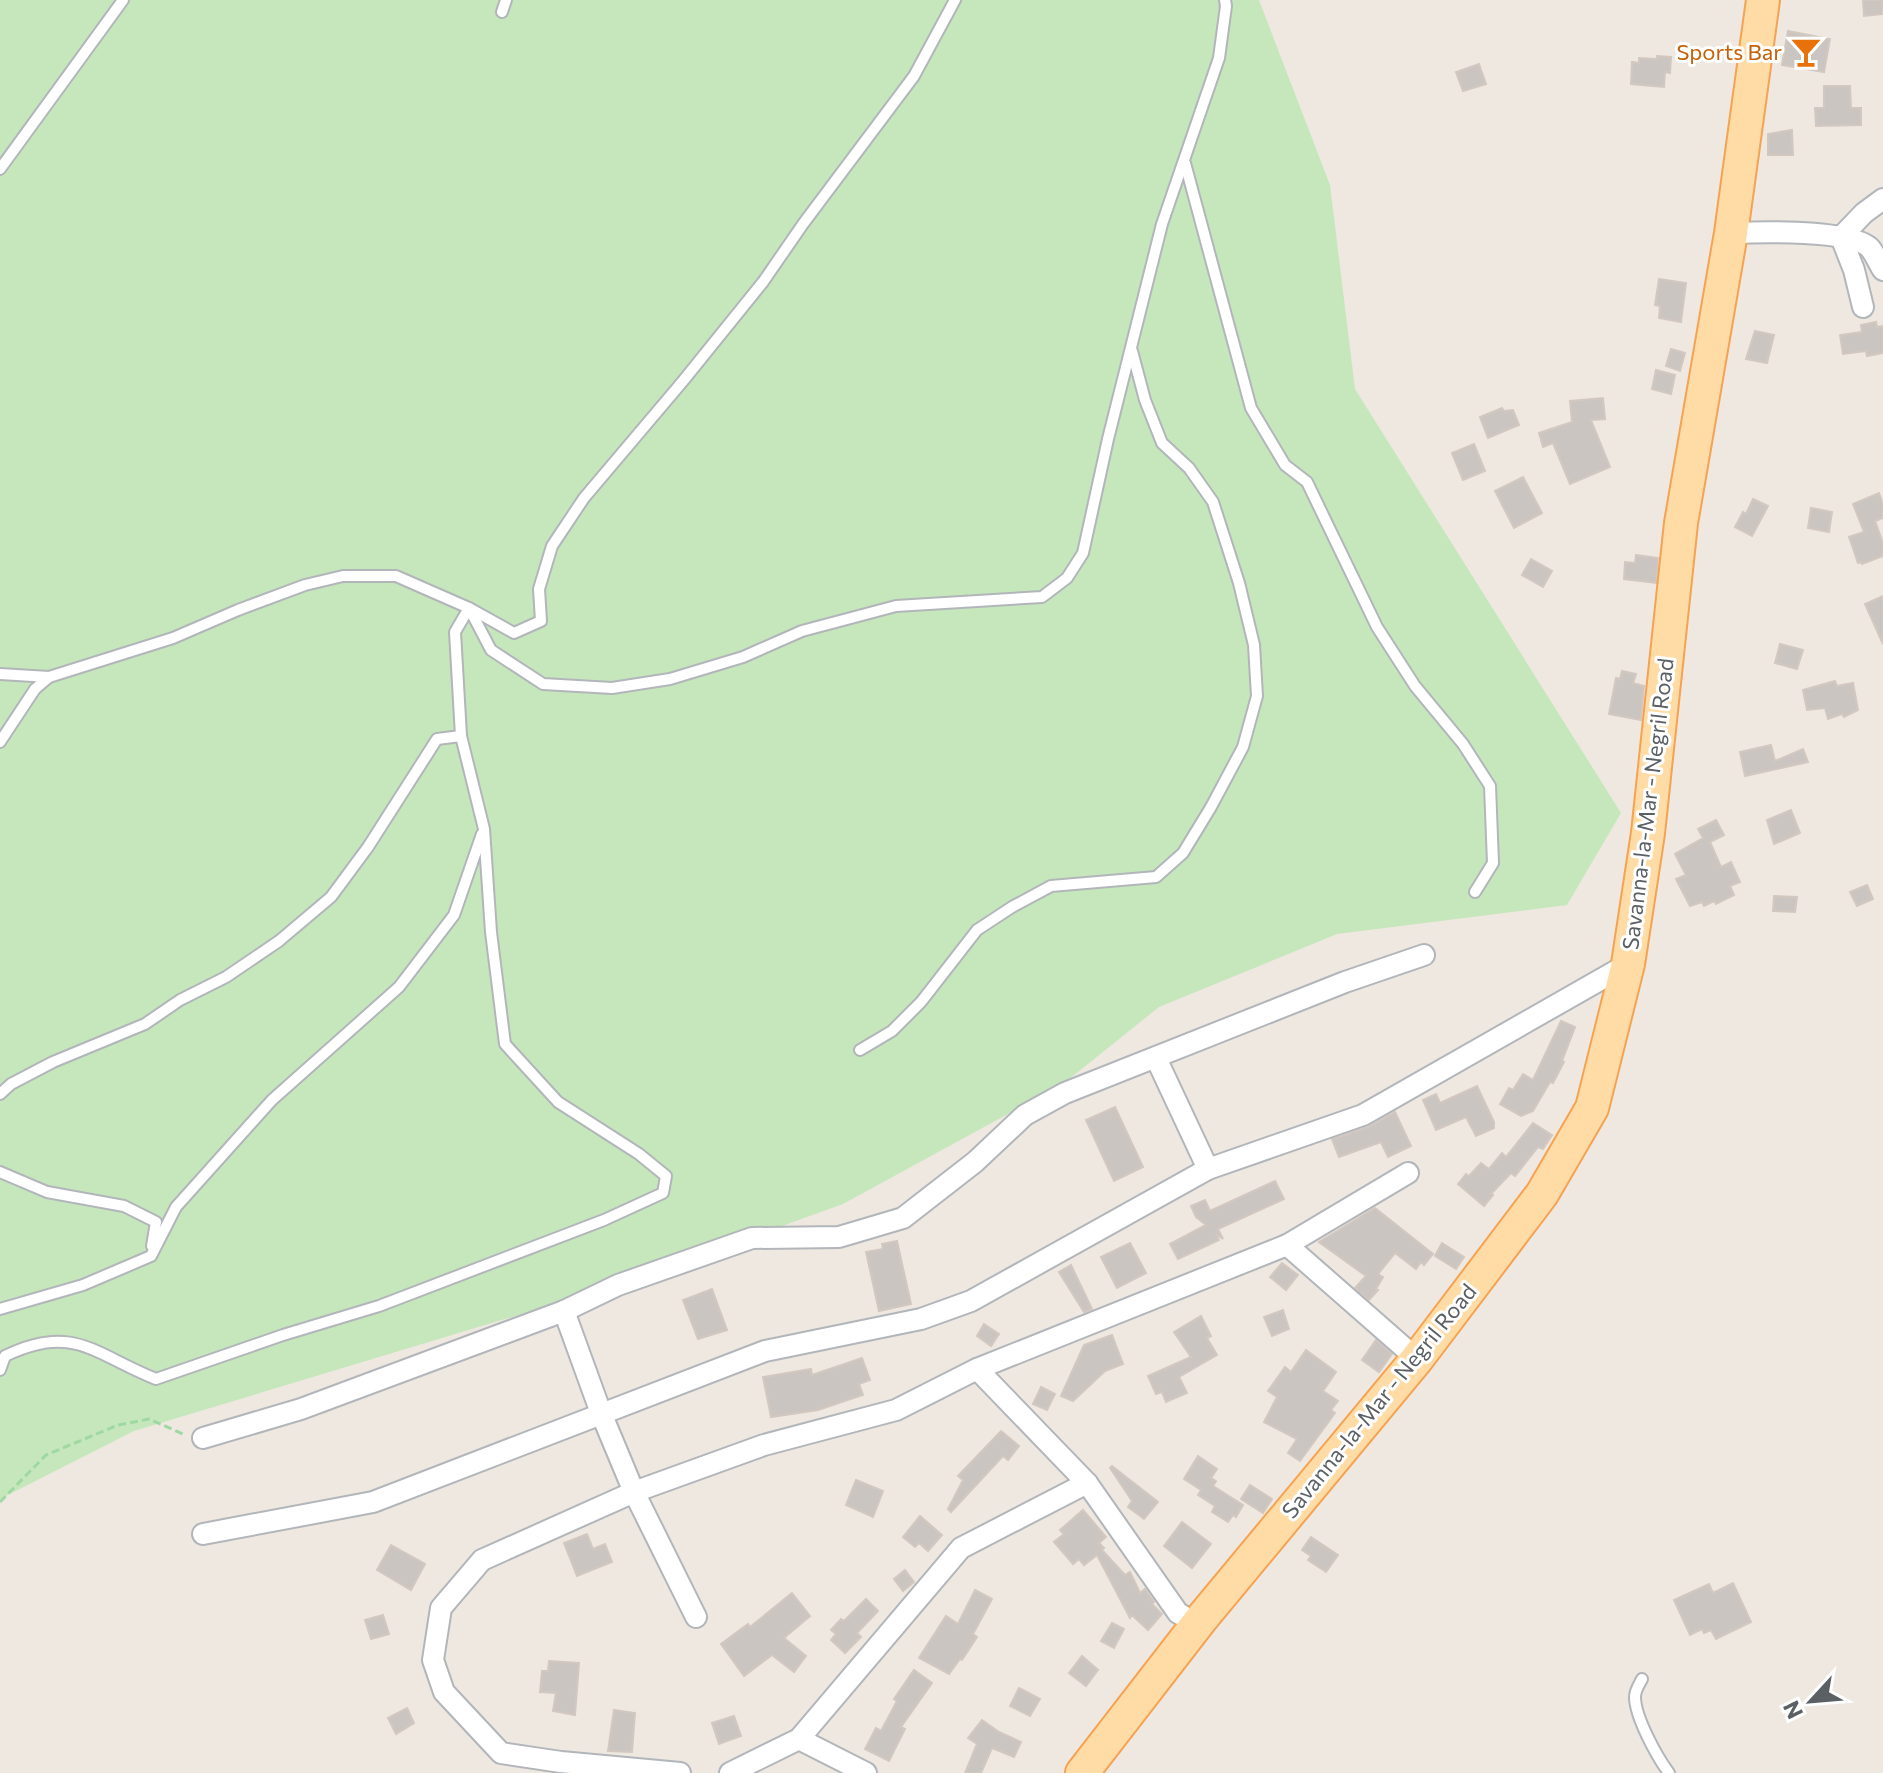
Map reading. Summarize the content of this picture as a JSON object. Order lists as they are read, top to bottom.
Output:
{
  "streets": {
    "main road": ["Savanna-la-Mar - Negril Road"]
  },
  "places": {
    "bar": ["Sports Bar"]
  },
  "north": "bottom left"
}
